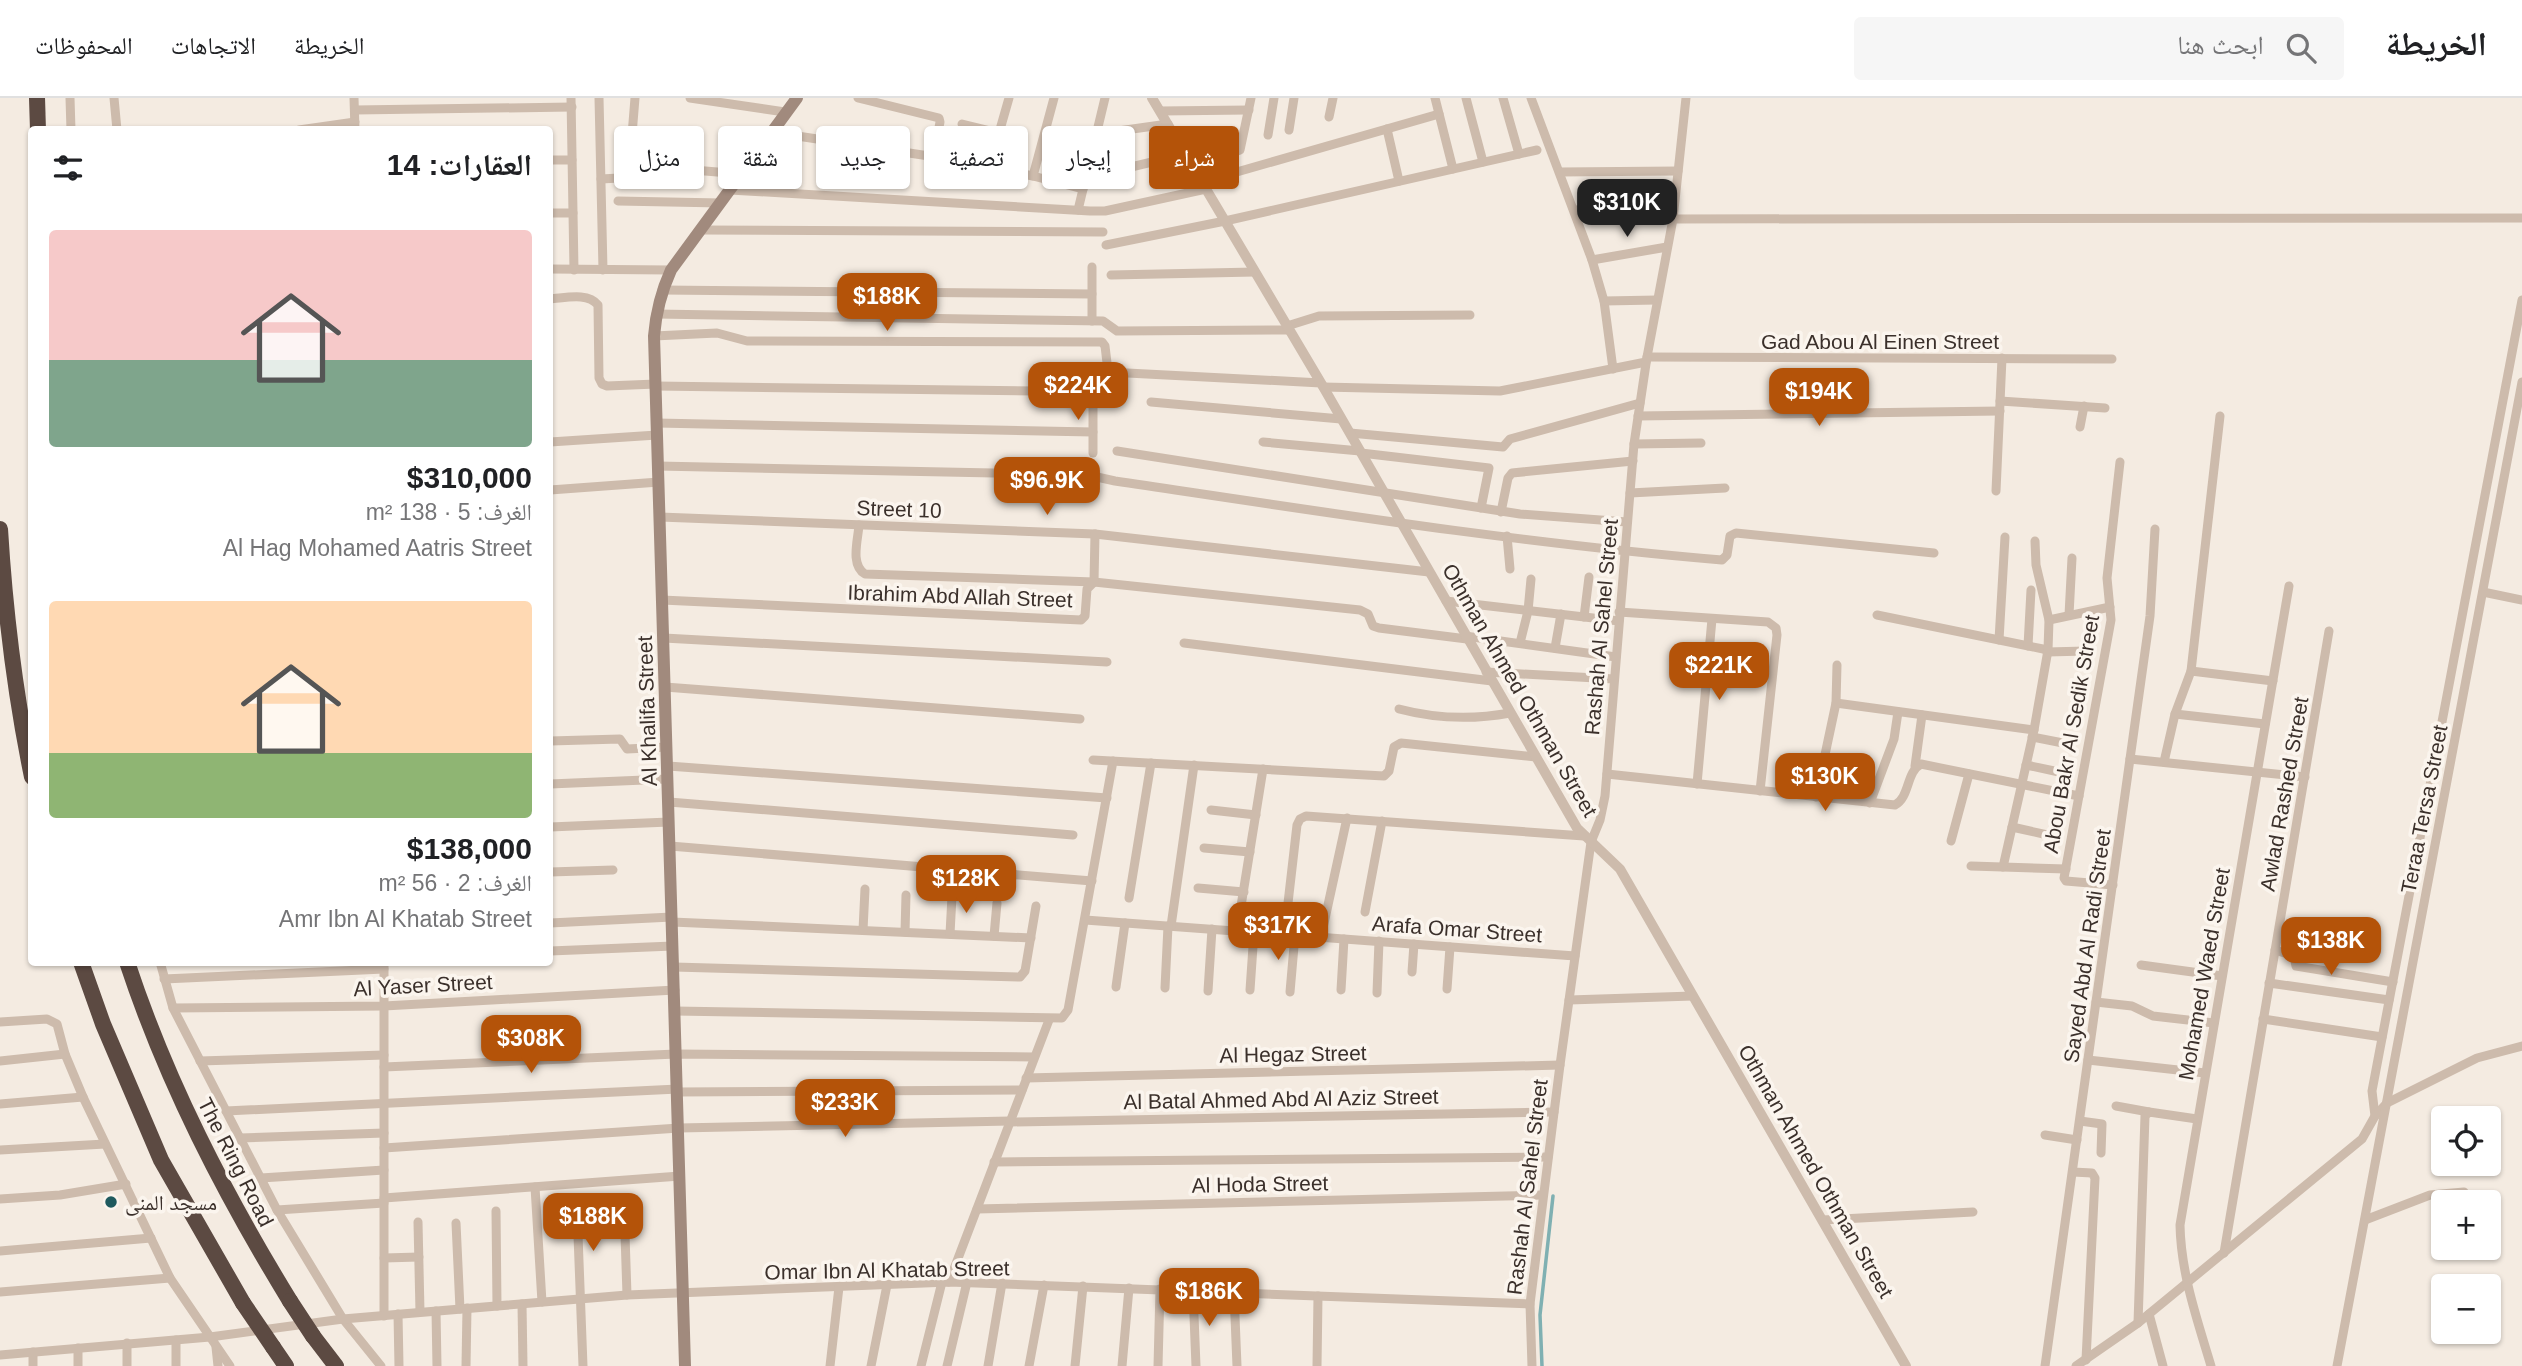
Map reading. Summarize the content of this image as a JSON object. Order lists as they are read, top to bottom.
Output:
{
  "streets": {
    "highway": ["The Ring Road"],
    "main road": ["Al Khalifa Street"],
    "street": [
      "Gad Abou Al Einen Street",
      "Street 10",
      "Ibrahim Abd Allah Street",
      "Rashah Al Sahel Street",
      "Othman Ahmed Othman Street",
      "Abou Bakr Al Sedik Street",
      "Awlad Rashed Street",
      "Teraa Tersa Street",
      "Arafa Omar Street",
      "Sayed Abd Al Radi Street",
      "Mohamed Waed Street",
      "Al Yaser Street",
      "Al Hegaz Street",
      "Al Batal Ahmed Abd Al Aziz Street",
      "Al Hoda Street",
      "Omar Ibn Al Khatab Street"
    ]
  },
  "crossings": [
    ["Gad Abou Al Einen Street", "Rashah Al Sahel Street"],
    ["Gad Abou Al Einen Street", "Othman Ahmed Othman Street"],
    ["Street 10", "Othman Ahmed Othman Street"],
    ["Street 10", "Al Khalifa Street"],
    ["Ibrahim Abd Allah Street", "Rashah Al Sahel Street"],
    ["Ibrahim Abd Allah Street", "Othman Ahmed Othman Street"],
    ["Ibrahim Abd Allah Street", "Al Khalifa Street"],
    ["Rashah Al Sahel Street", "Othman Ahmed Othman Street"],
    ["Rashah Al Sahel Street", "Arafa Omar Street"],
    ["Rashah Al Sahel Street", "Al Hegaz Street"],
    ["Rashah Al Sahel Street", "Al Batal Ahmed Abd Al Aziz Street"],
    ["Rashah Al Sahel Street", "Al Hoda Street"],
    ["Rashah Al Sahel Street", "Omar Ibn Al Khatab Street"],
    ["Al Khalifa Street", "Al Yaser Street"],
    ["Al Khalifa Street", "Al Batal Ahmed Abd Al Aziz Street"],
    ["Al Khalifa Street", "Omar Ibn Al Khatab Street"],
    ["Abou Bakr Al Sedik Street", "Sayed Abd Al Radi Street"]
  ],
  "places": ["مسجد المنى"],
  "page": {
    "header": "الخريطة",
    "search": "ابحث هنا",
    "nav": ["الخريطة", "الاتجاهات", "المحفوظات"],
    "chip": [
      "شراء",
      "إيجار",
      "تصفية",
      "جديد",
      "شقة",
      "منزل"
    ],
    "heading": "العقارات: 14",
    "price": [
      "$310K",
      "$188K",
      "$224K",
      "$194K",
      "$96.9K",
      "$221K",
      "$130K",
      "$128K",
      "$317K",
      "$138K",
      "$308K",
      "$233K",
      "$188K",
      "$186K"
    ],
    "list": [
      {
        "name": "$310,000",
        "note": "الغرف: 5 · 138 m² · Al Hag Mohamed Aatris Street"
      },
      {
        "name": "$138,000",
        "note": "الغرف: 2 · 56 m² · Amr Ibn Al Khatab Street"
      }
    ],
    "map_buttons": ["+", "−"]
  }
}
